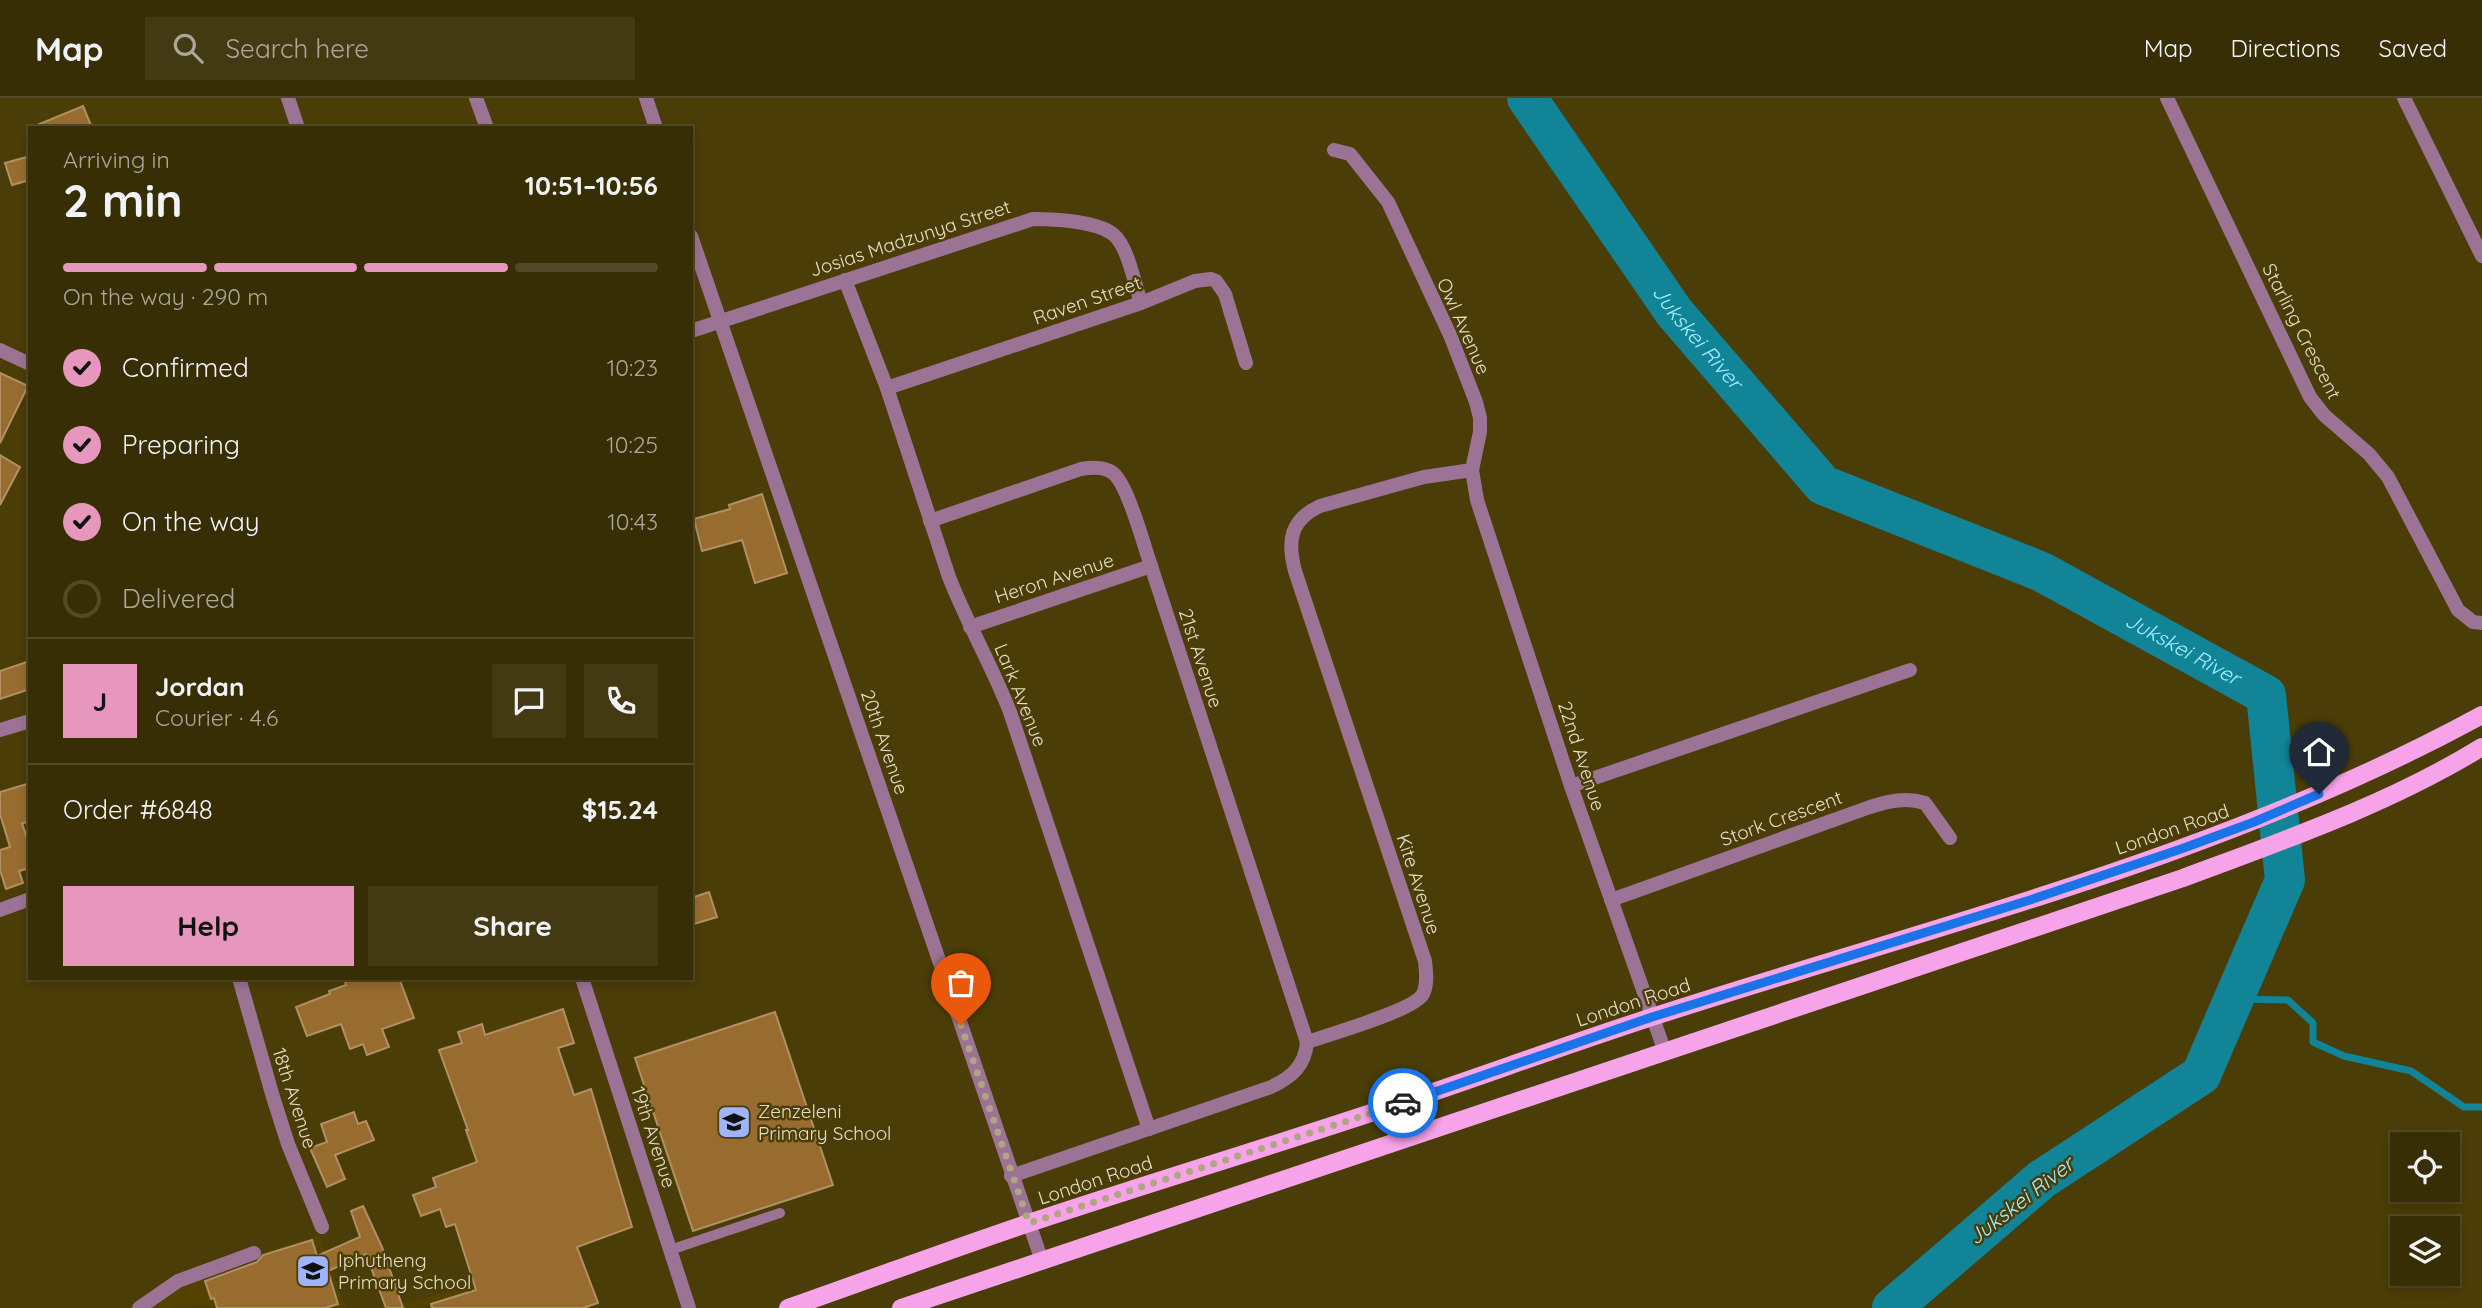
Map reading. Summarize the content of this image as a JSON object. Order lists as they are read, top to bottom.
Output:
{
  "streets": {
    "main road": ["London Road"],
    "street": [
      "Josias Madzunya Street",
      "Raven Street",
      "Owl Avenue",
      "Starling Crescent",
      "Heron Avenue",
      "21st Avenue",
      "Lark Avenue",
      "20th Avenue",
      "22nd Avenue",
      "Stork Crescent",
      "Kite Avenue",
      "18th Avenue",
      "19th Avenue"
    ]
  },
  "crossings": [
    ["Josias Madzunya Street", "Raven Street"],
    ["Josias Madzunya Street", "Lark Avenue"],
    ["Josias Madzunya Street", "20th Avenue"],
    ["Raven Street", "Lark Avenue"],
    ["Owl Avenue", "22nd Avenue"],
    ["Owl Avenue", "Kite Avenue"],
    ["Heron Avenue", "21st Avenue"],
    ["Heron Avenue", "Lark Avenue"],
    ["21st Avenue", "Lark Avenue"],
    ["21st Avenue", "Kite Avenue"],
    ["20th Avenue", "London Road"],
    ["22nd Avenue", "Stork Crescent"],
    ["22nd Avenue", "London Road"],
    ["22nd Avenue", "Kite Avenue"]
  ],
  "water": ["Jukskei River"],
  "places": {
    "school or university": ["Zenzeleni Primary School", "Iphutheng Primary School"]
  },
  "page": {
    "header": "Map",
    "search": "Search here",
    "nav": ["Map", "Directions", "Saved"],
    "heading": ["2 min", "Arriving in", "10:51–10:56"],
    "panel": [
      "Jordan",
      "Courier · 4.6",
      "Order #6848",
      "$15.24"
    ],
    "bar": "On the way · 290 m",
    "list": [
      ["Confirmed", "10:23"],
      ["Preparing", "10:25"],
      ["On the way", "10:43"],
      "Delivered"
    ],
    "round": "J",
    "buttons": ["Help", "Share"]
  }
}
